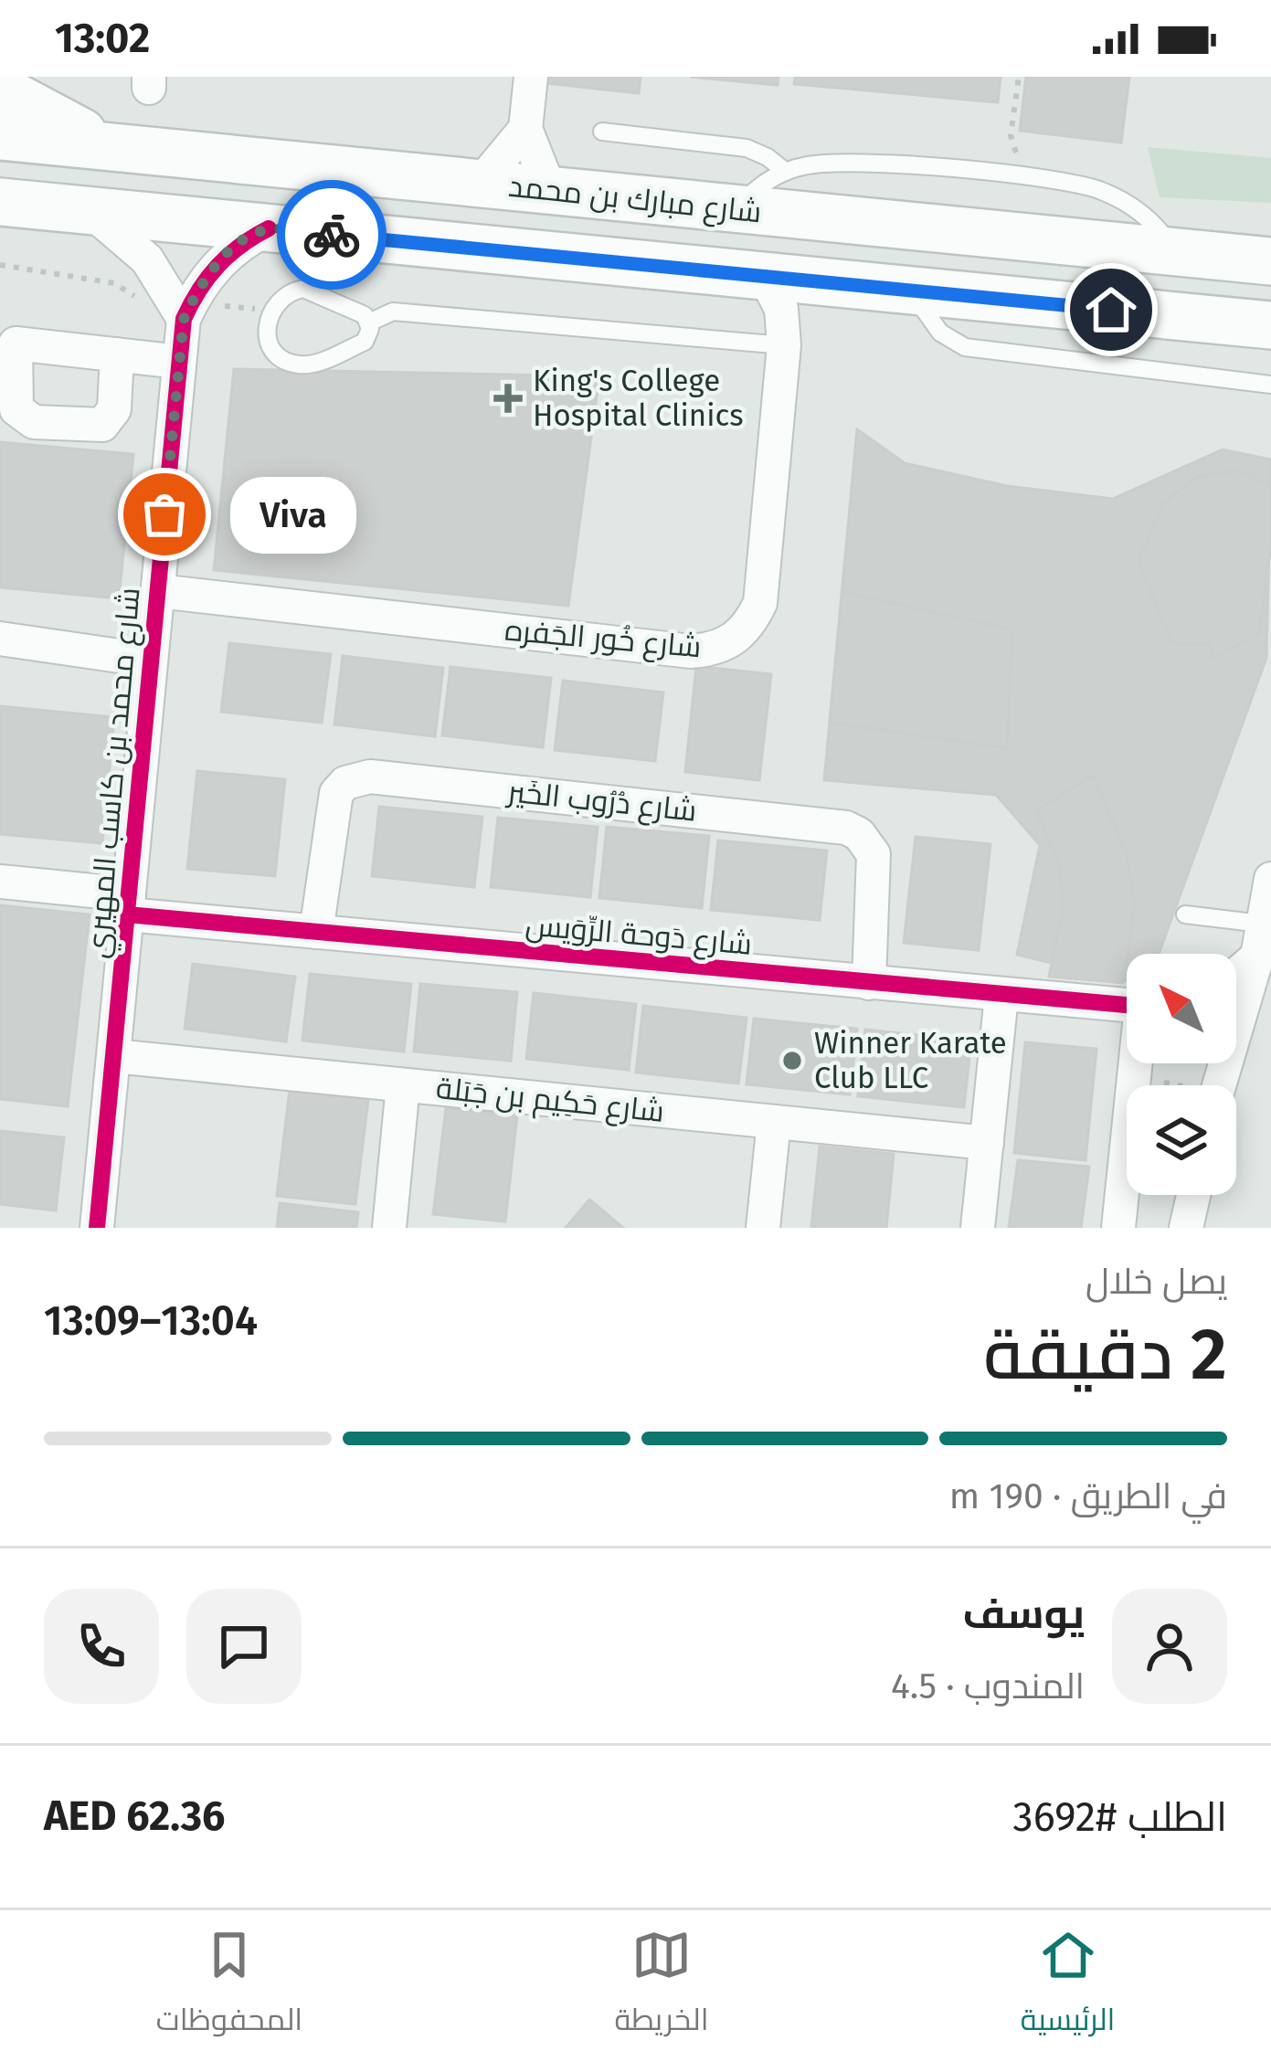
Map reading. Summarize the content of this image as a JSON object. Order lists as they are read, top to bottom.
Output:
{
  "streets": {
    "main road": ["شارع مبارك بن محمد"],
    "street": [
      "شارع خُور الجَفره",
      "شارع محمد بن كاسب المهيري",
      "شارع دُرُوب الخَير",
      "شارع دَوحة الرِّوَيس",
      "شارع حَكِيم بن جَبَلة"
    ]
  },
  "crossings": [
    ["شارع مبارك بن محمد", "شارع خُور الجَفره"],
    ["شارع مبارك بن محمد", "شارع محمد بن كاسب المهيري"],
    ["شارع خُور الجَفره", "شارع محمد بن كاسب المهيري"],
    ["شارع محمد بن كاسب المهيري", "شارع دَوحة الرِّوَيس"],
    ["شارع محمد بن كاسب المهيري", "شارع حَكِيم بن جَبَلة"],
    ["شارع دُرُوب الخَير", "شارع دَوحة الرِّوَيس"]
  ],
  "places": {
    "health": ["King's College Hospital Clinics"],
    "other": ["Viva", "Winner Karate Club LLC"]
  },
  "north": "top left",
  "page": {
    "status": "13:02",
    "bubble": "Viva",
    "heading": ["2 دقيقة", "يصل خلال", "13:04–13:09"],
    "panel": [
      "يوسف",
      "المندوب · 4.5",
      "الطلب #3692",
      "AED 62.36"
    ],
    "bar": "في الطريق · 190 m",
    "tabs": ["الرئيسية", "الخريطة", "المحفوظات"]
  }
}
